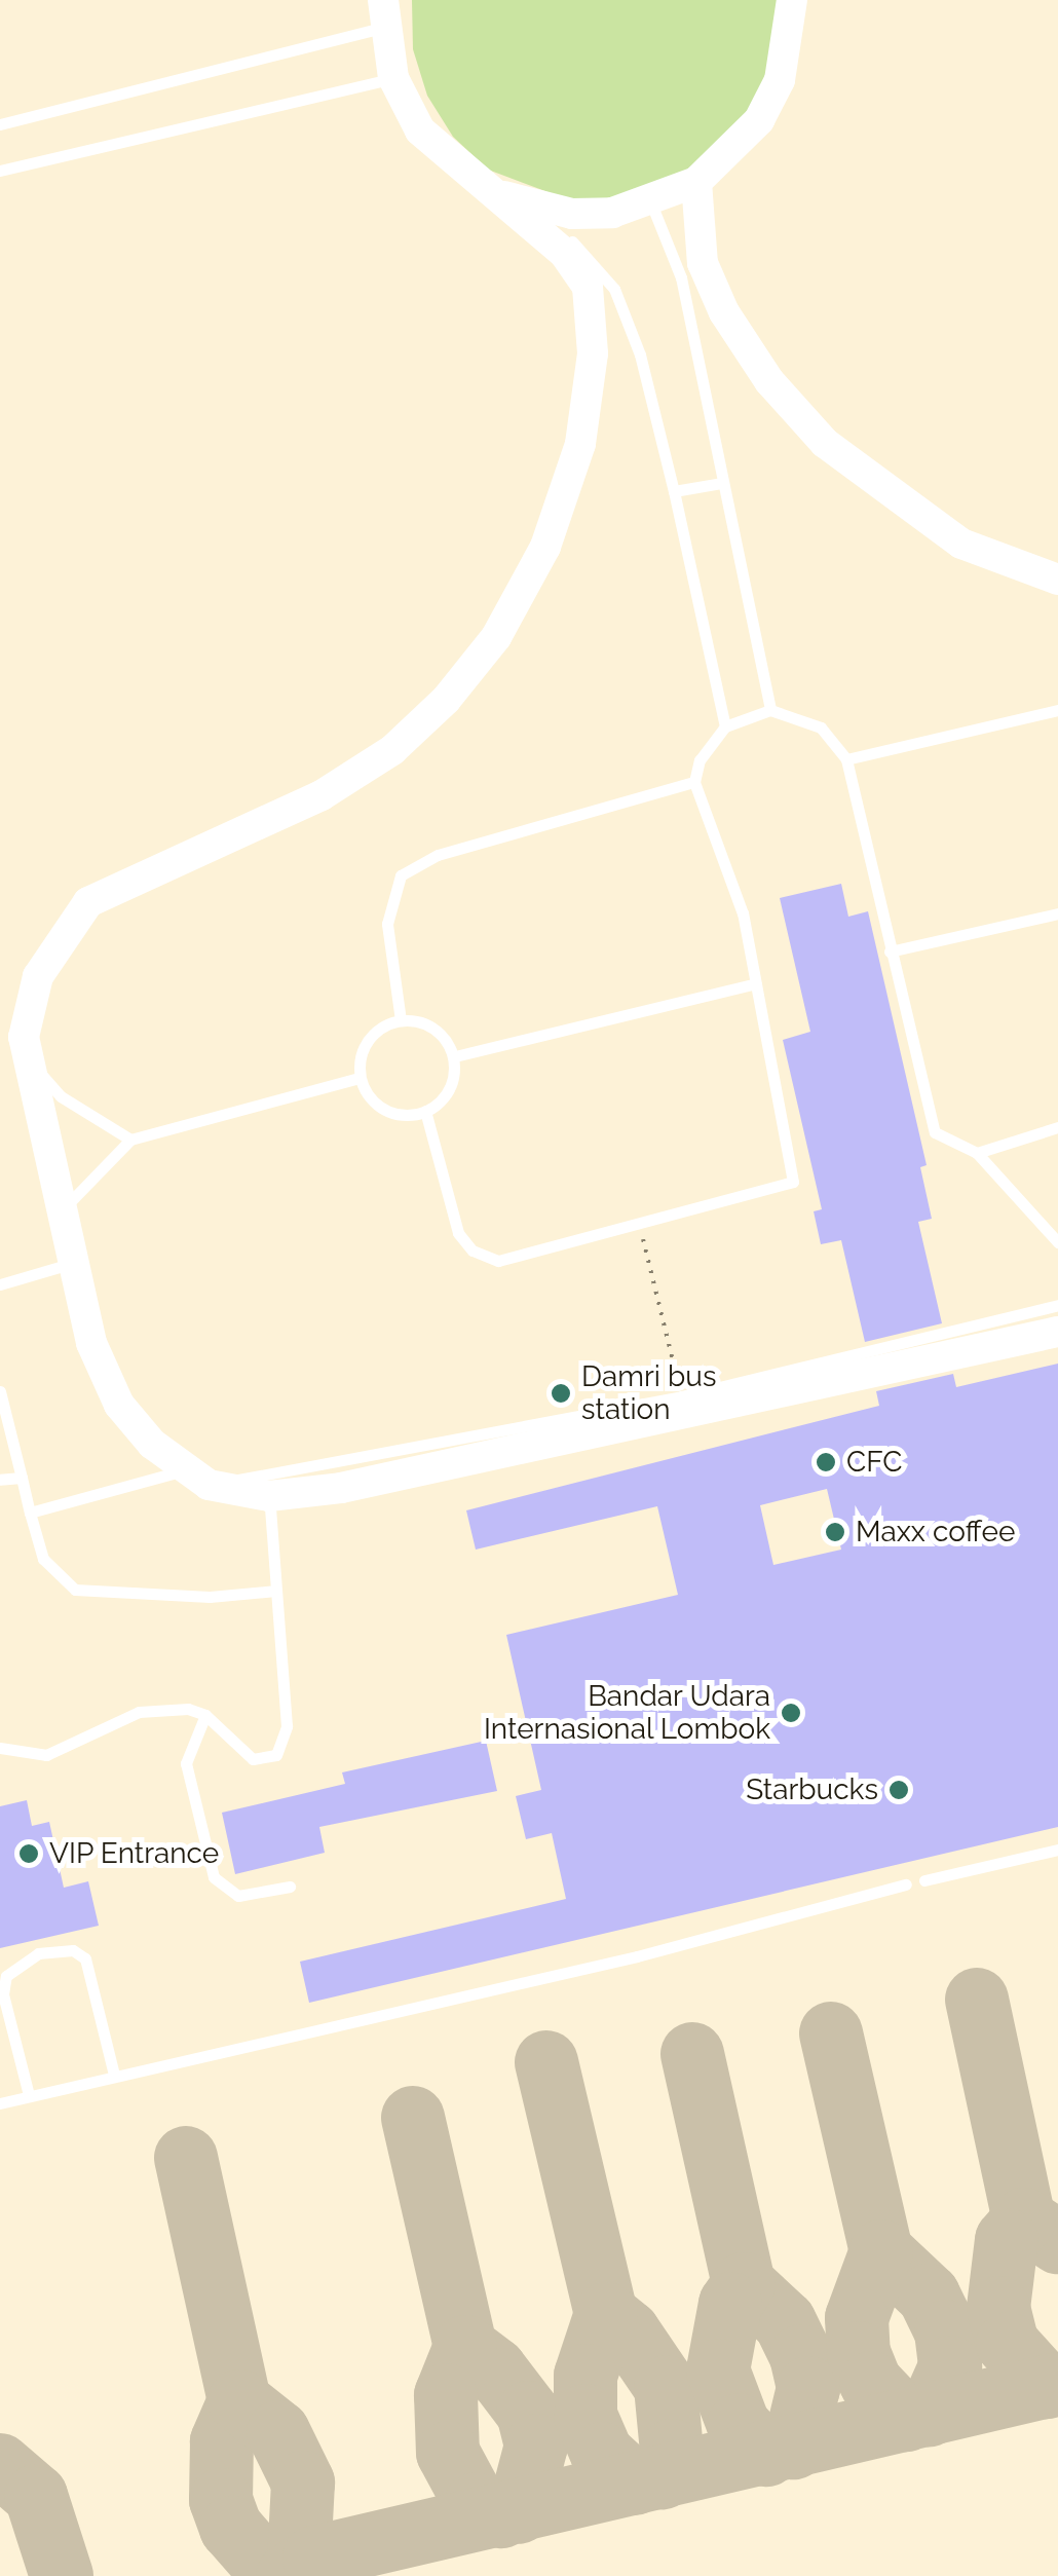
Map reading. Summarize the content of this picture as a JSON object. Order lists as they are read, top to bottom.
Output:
{
  "places": [
    "Damri bus station",
    "CFC",
    "Maxx coffee",
    "Bandar Udara Internasional Lombok",
    "Starbucks",
    "VIP Entrance"
  ]
}
